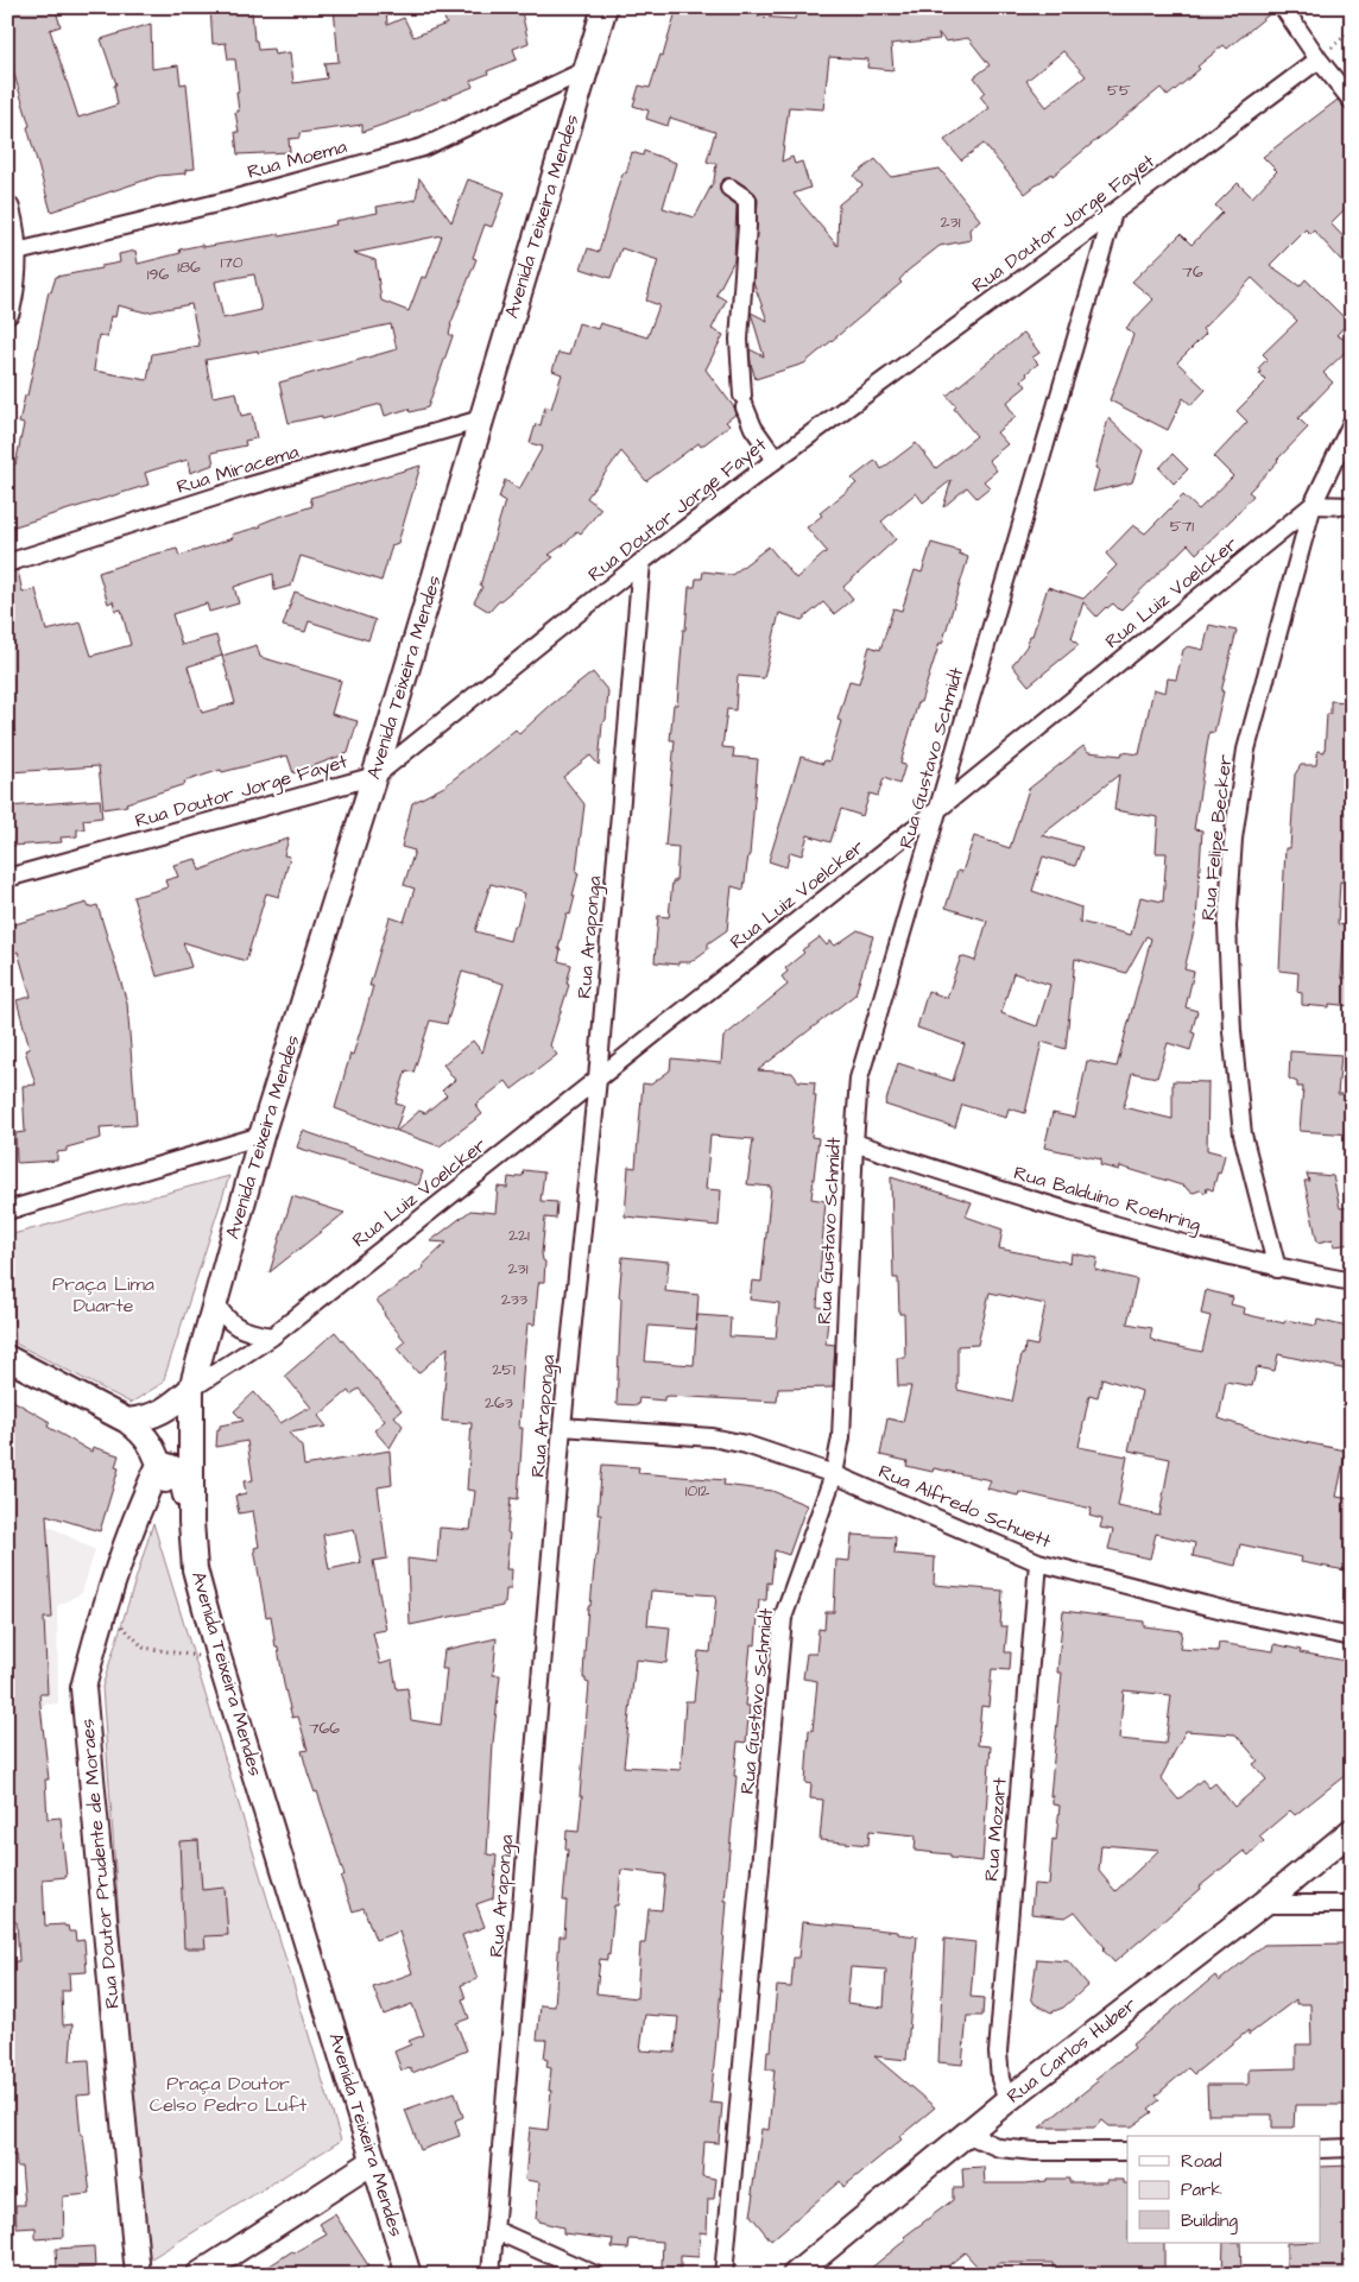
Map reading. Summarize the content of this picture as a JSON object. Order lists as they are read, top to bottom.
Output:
{
  "streets": {
    "street": [
      "Rua Moema",
      "Avenida Teixeira Mendes",
      "Rua Doutor Jorge Fayet",
      "Rua Miracema",
      "Rua Luiz Voelcker",
      "Rua Gustavo Schmidt",
      "Rua Felipe Becker",
      "Rua Araponga",
      "Rua Balduíno Roehring",
      "Rua Alfredo Schuett",
      "Rua Mozart",
      "Rua Doutor Prudente de Moraes",
      "Rua Carlos Huber"
    ]
  },
  "crossings": [
    ["Rua Moema", "Avenida Teixeira Mendes"],
    ["Avenida Teixeira Mendes", "Rua Doutor Jorge Fayet"],
    ["Avenida Teixeira Mendes", "Rua Miracema"],
    ["Avenida Teixeira Mendes", "Rua Luiz Voelcker"],
    ["Rua Doutor Jorge Fayet", "Rua Gustavo Schmidt"],
    ["Rua Doutor Jorge Fayet", "Rua Araponga"],
    ["Rua Luiz Voelcker", "Rua Gustavo Schmidt"],
    ["Rua Luiz Voelcker", "Rua Felipe Becker"],
    ["Rua Luiz Voelcker", "Rua Araponga"],
    ["Rua Gustavo Schmidt", "Rua Balduíno Roehring"],
    ["Rua Gustavo Schmidt", "Rua Alfredo Schuett"],
    ["Rua Felipe Becker", "Rua Balduíno Roehring"],
    ["Rua Araponga", "Rua Alfredo Schuett"],
    ["Rua Alfredo Schuett", "Rua Mozart"],
    ["Rua Mozart", "Rua Carlos Huber"]
  ],
  "parks": ["Praça Lima Duarte", "Praça Doutor Celso Pedro Luft"],
  "house_numbers": [
    "55",
    "231",
    "170",
    "186",
    "76",
    "196",
    "571",
    "221",
    "231",
    "233",
    "251",
    "263",
    "1012",
    "766"
  ],
  "legend": ["Road", "Park", "Building"]
}
